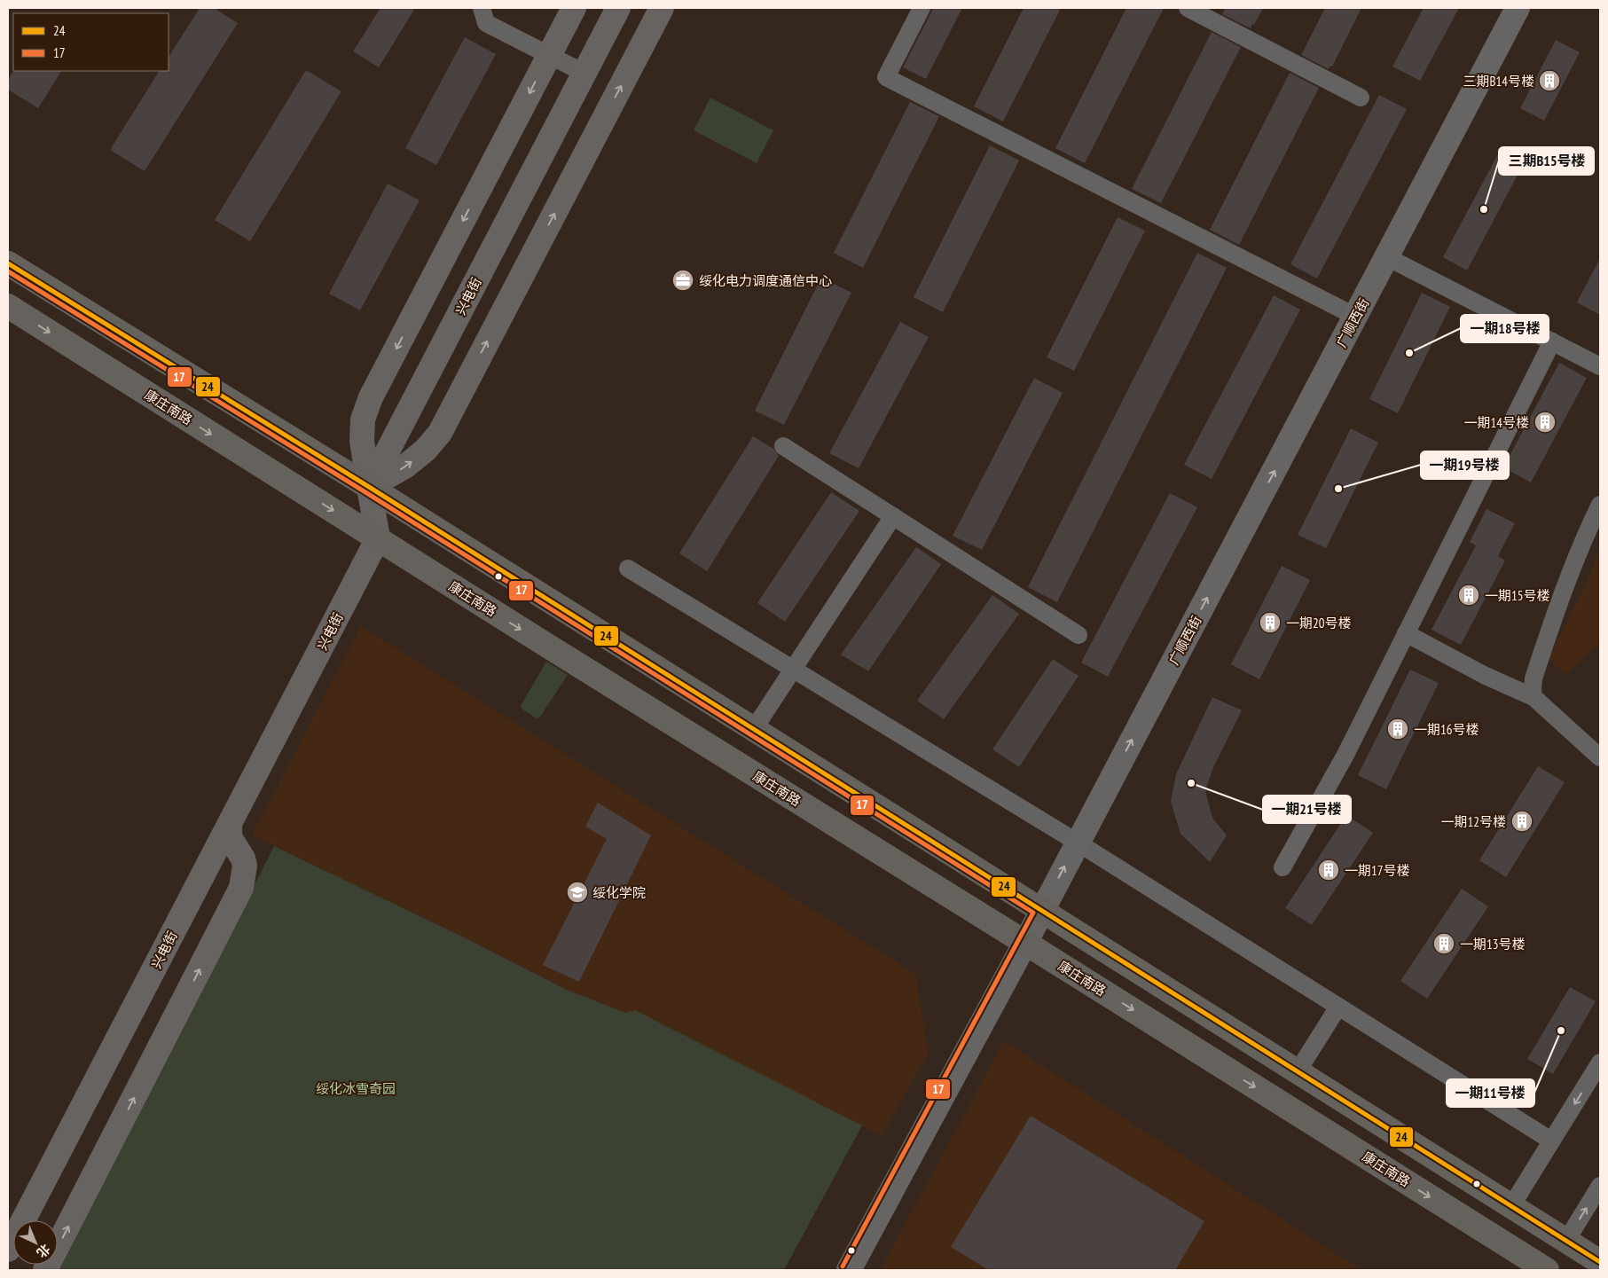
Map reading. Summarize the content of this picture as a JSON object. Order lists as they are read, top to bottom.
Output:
{
  "streets": {
    "highway": ["康庄南路"],
    "main road": ["兴电街", "广顺西街"]
  },
  "crossings": [
    ["兴电街", "康庄南路"],
    ["广顺西街", "康庄南路"]
  ],
  "one_way": ["广顺西街"],
  "parks": ["绥化冰雪奇园"],
  "places": {
    "building": [
      "三期B14号楼",
      "一期14号楼",
      "一期15号楼",
      "一期20号楼",
      "一期16号楼",
      "一期12号楼",
      "一期17号楼",
      "一期13号楼"
    ],
    "other": [
      "三期B15号楼",
      "一期18号楼",
      "一期19号楼",
      "一期21号楼",
      "一期11号楼"
    ],
    "office": ["绥化电力调度通信中心"],
    "school or university": ["绥化学院"]
  },
  "lines": ["transit line 24", "transit line 17"],
  "legend": ["24", "17"],
  "north": "bottom right"
}
